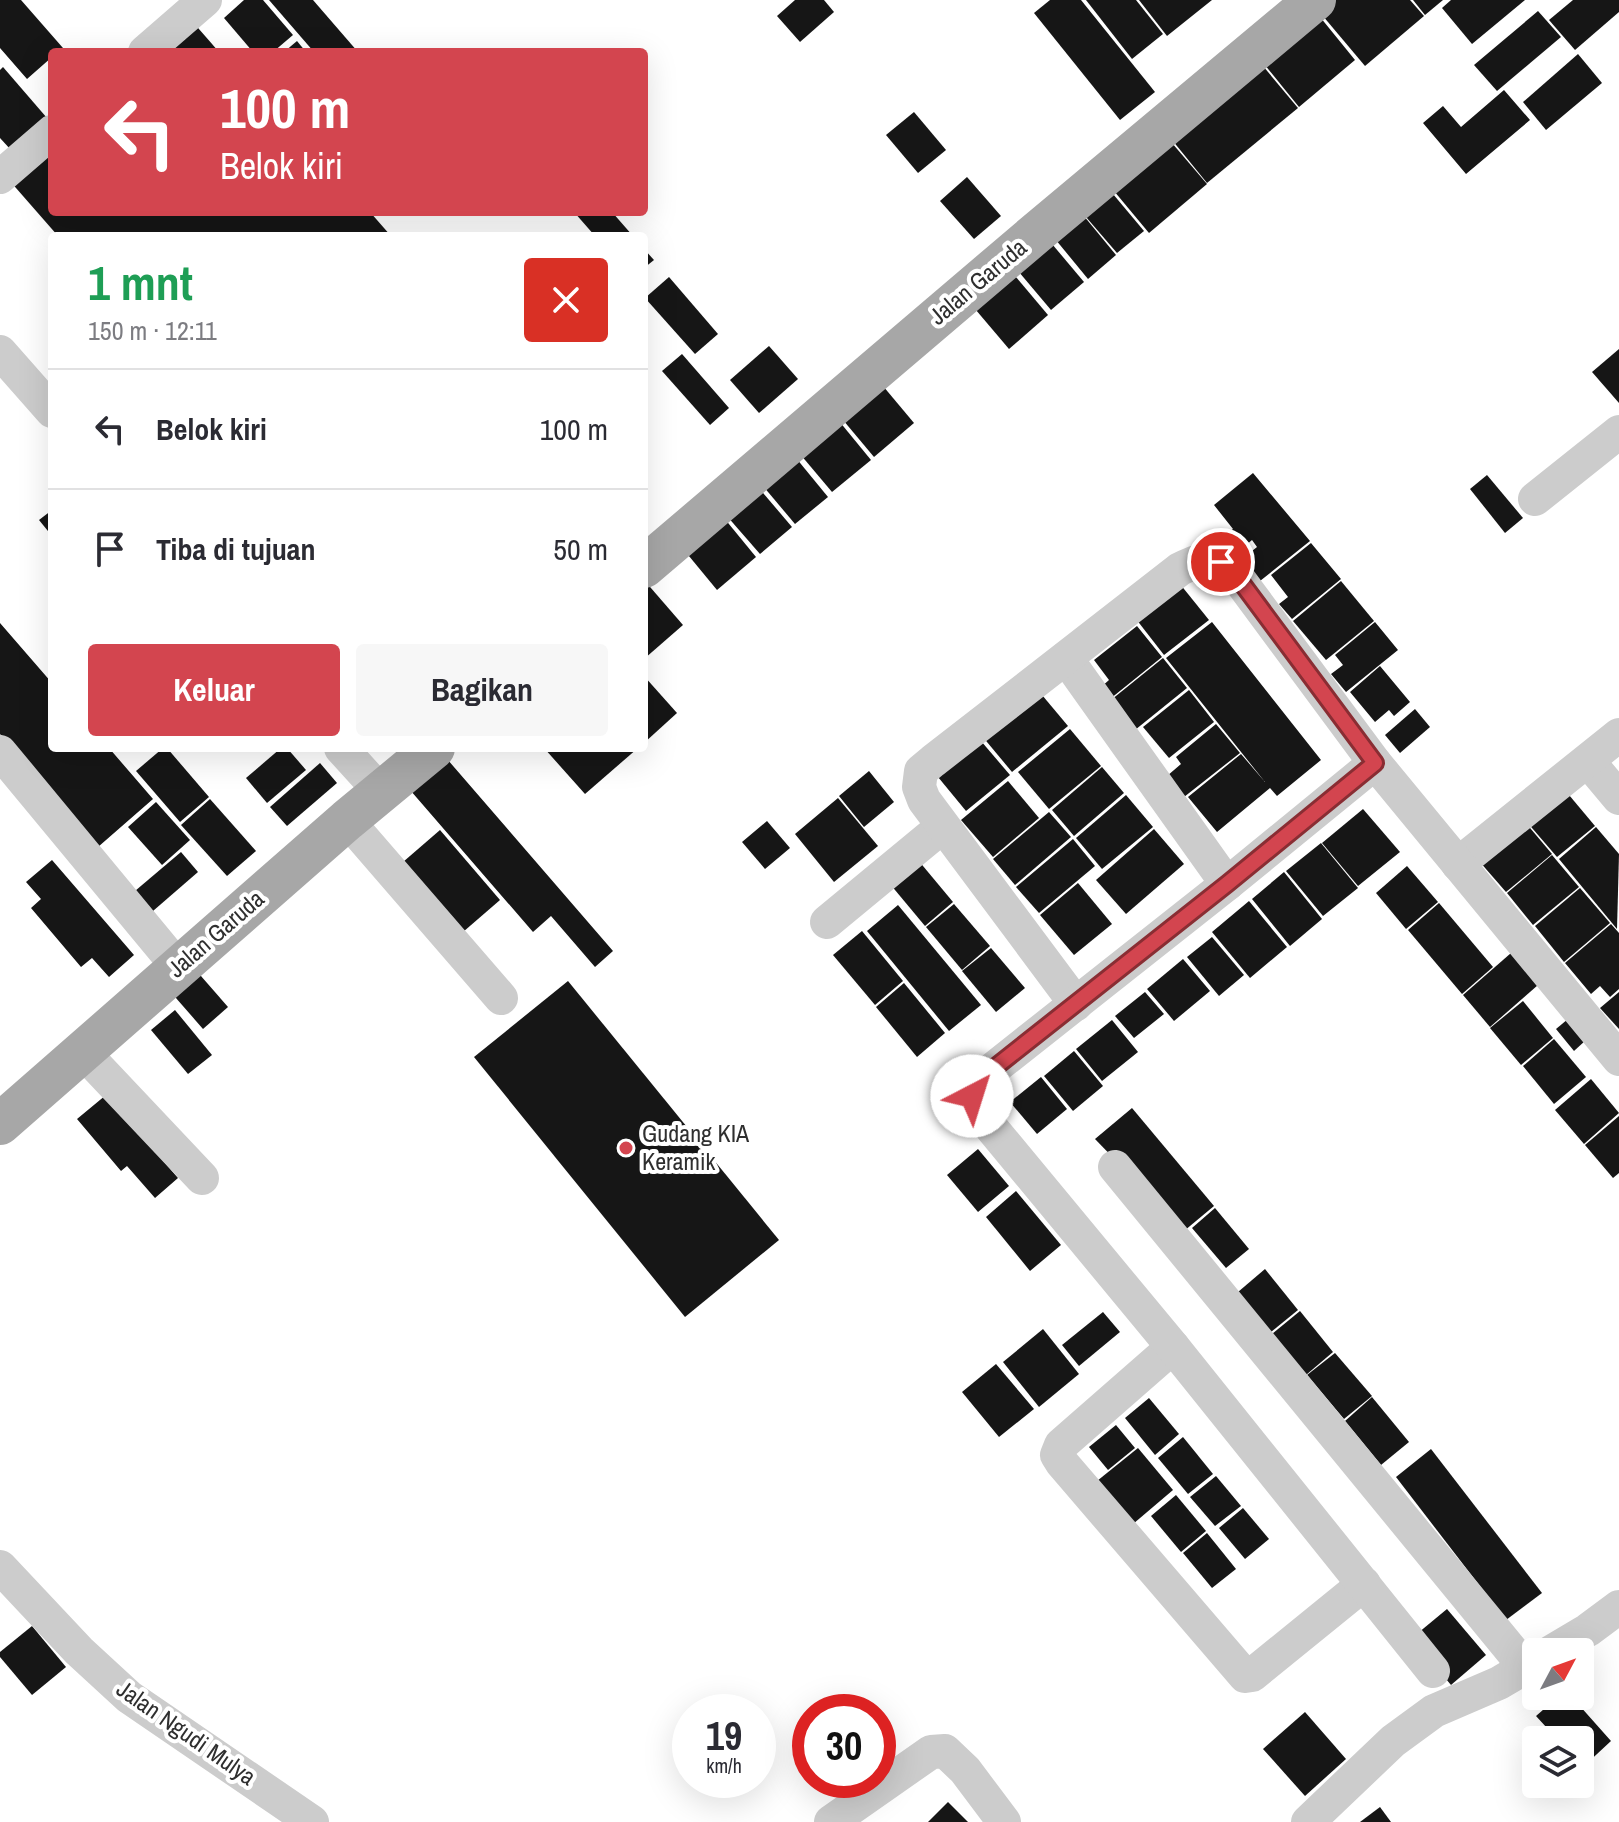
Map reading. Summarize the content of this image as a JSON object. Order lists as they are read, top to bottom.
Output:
{
  "streets": {
    "main road": ["Jalan Garuda"],
    "street": ["Jalan Ngudi Mulya"]
  },
  "places": ["Gudang KIA Keramik"],
  "north": "top right",
  "page": {
    "turn": ["100 m", "Belok kiri"],
    "heading": ["1 mnt", "150 m · 12:11"],
    "list": [
      {
        "name": "Belok kiri",
        "value": "100 m"
      },
      {
        "name": "Tiba di tujuan",
        "value": "50 m"
      }
    ],
    "buttons": ["Keluar", "Bagikan"],
    "speed": "19 km/h",
    "limit": "30"
  }
}
